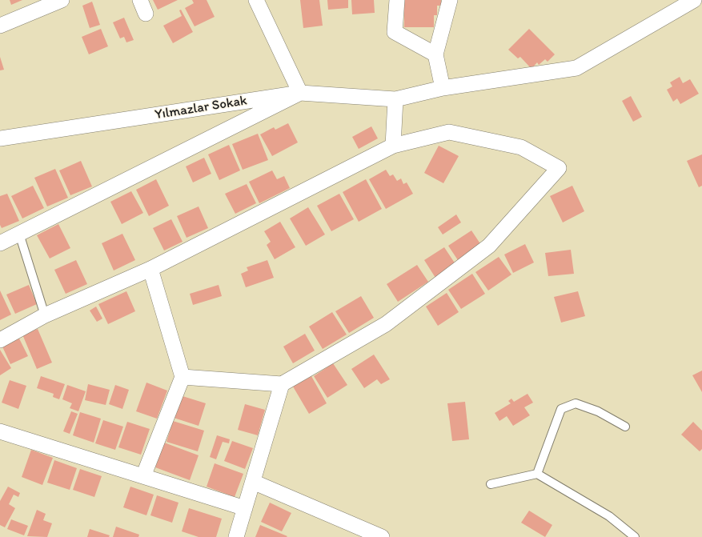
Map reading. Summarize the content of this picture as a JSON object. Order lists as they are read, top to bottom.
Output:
{
  "streets": {
    "street": ["Yılmazlar Sokak"]
  }
}
